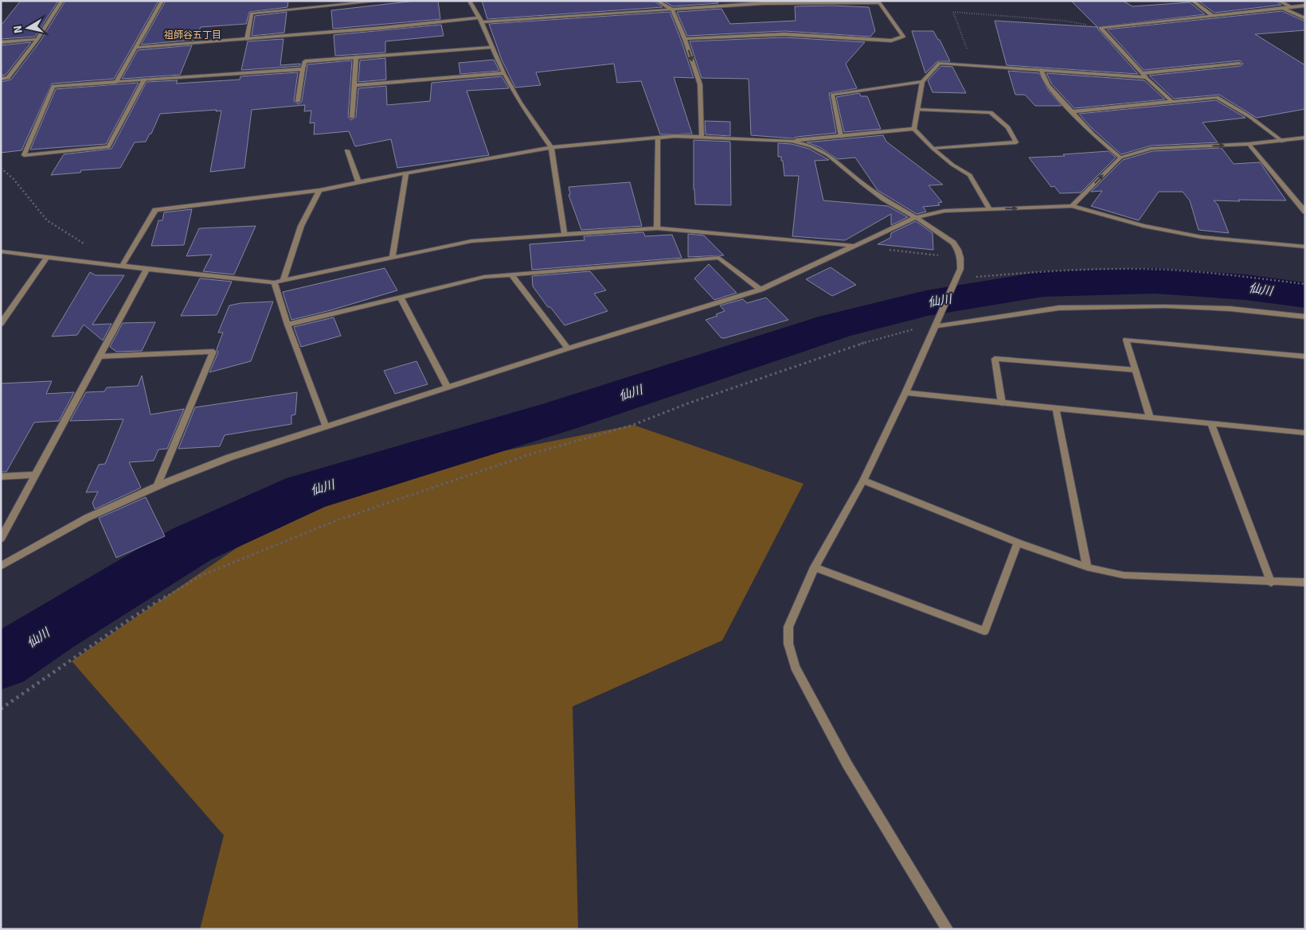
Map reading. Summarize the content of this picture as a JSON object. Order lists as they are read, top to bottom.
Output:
{
  "districts": ["祖師谷五丁目"],
  "water": ["仙川"],
  "north": "left"
}
